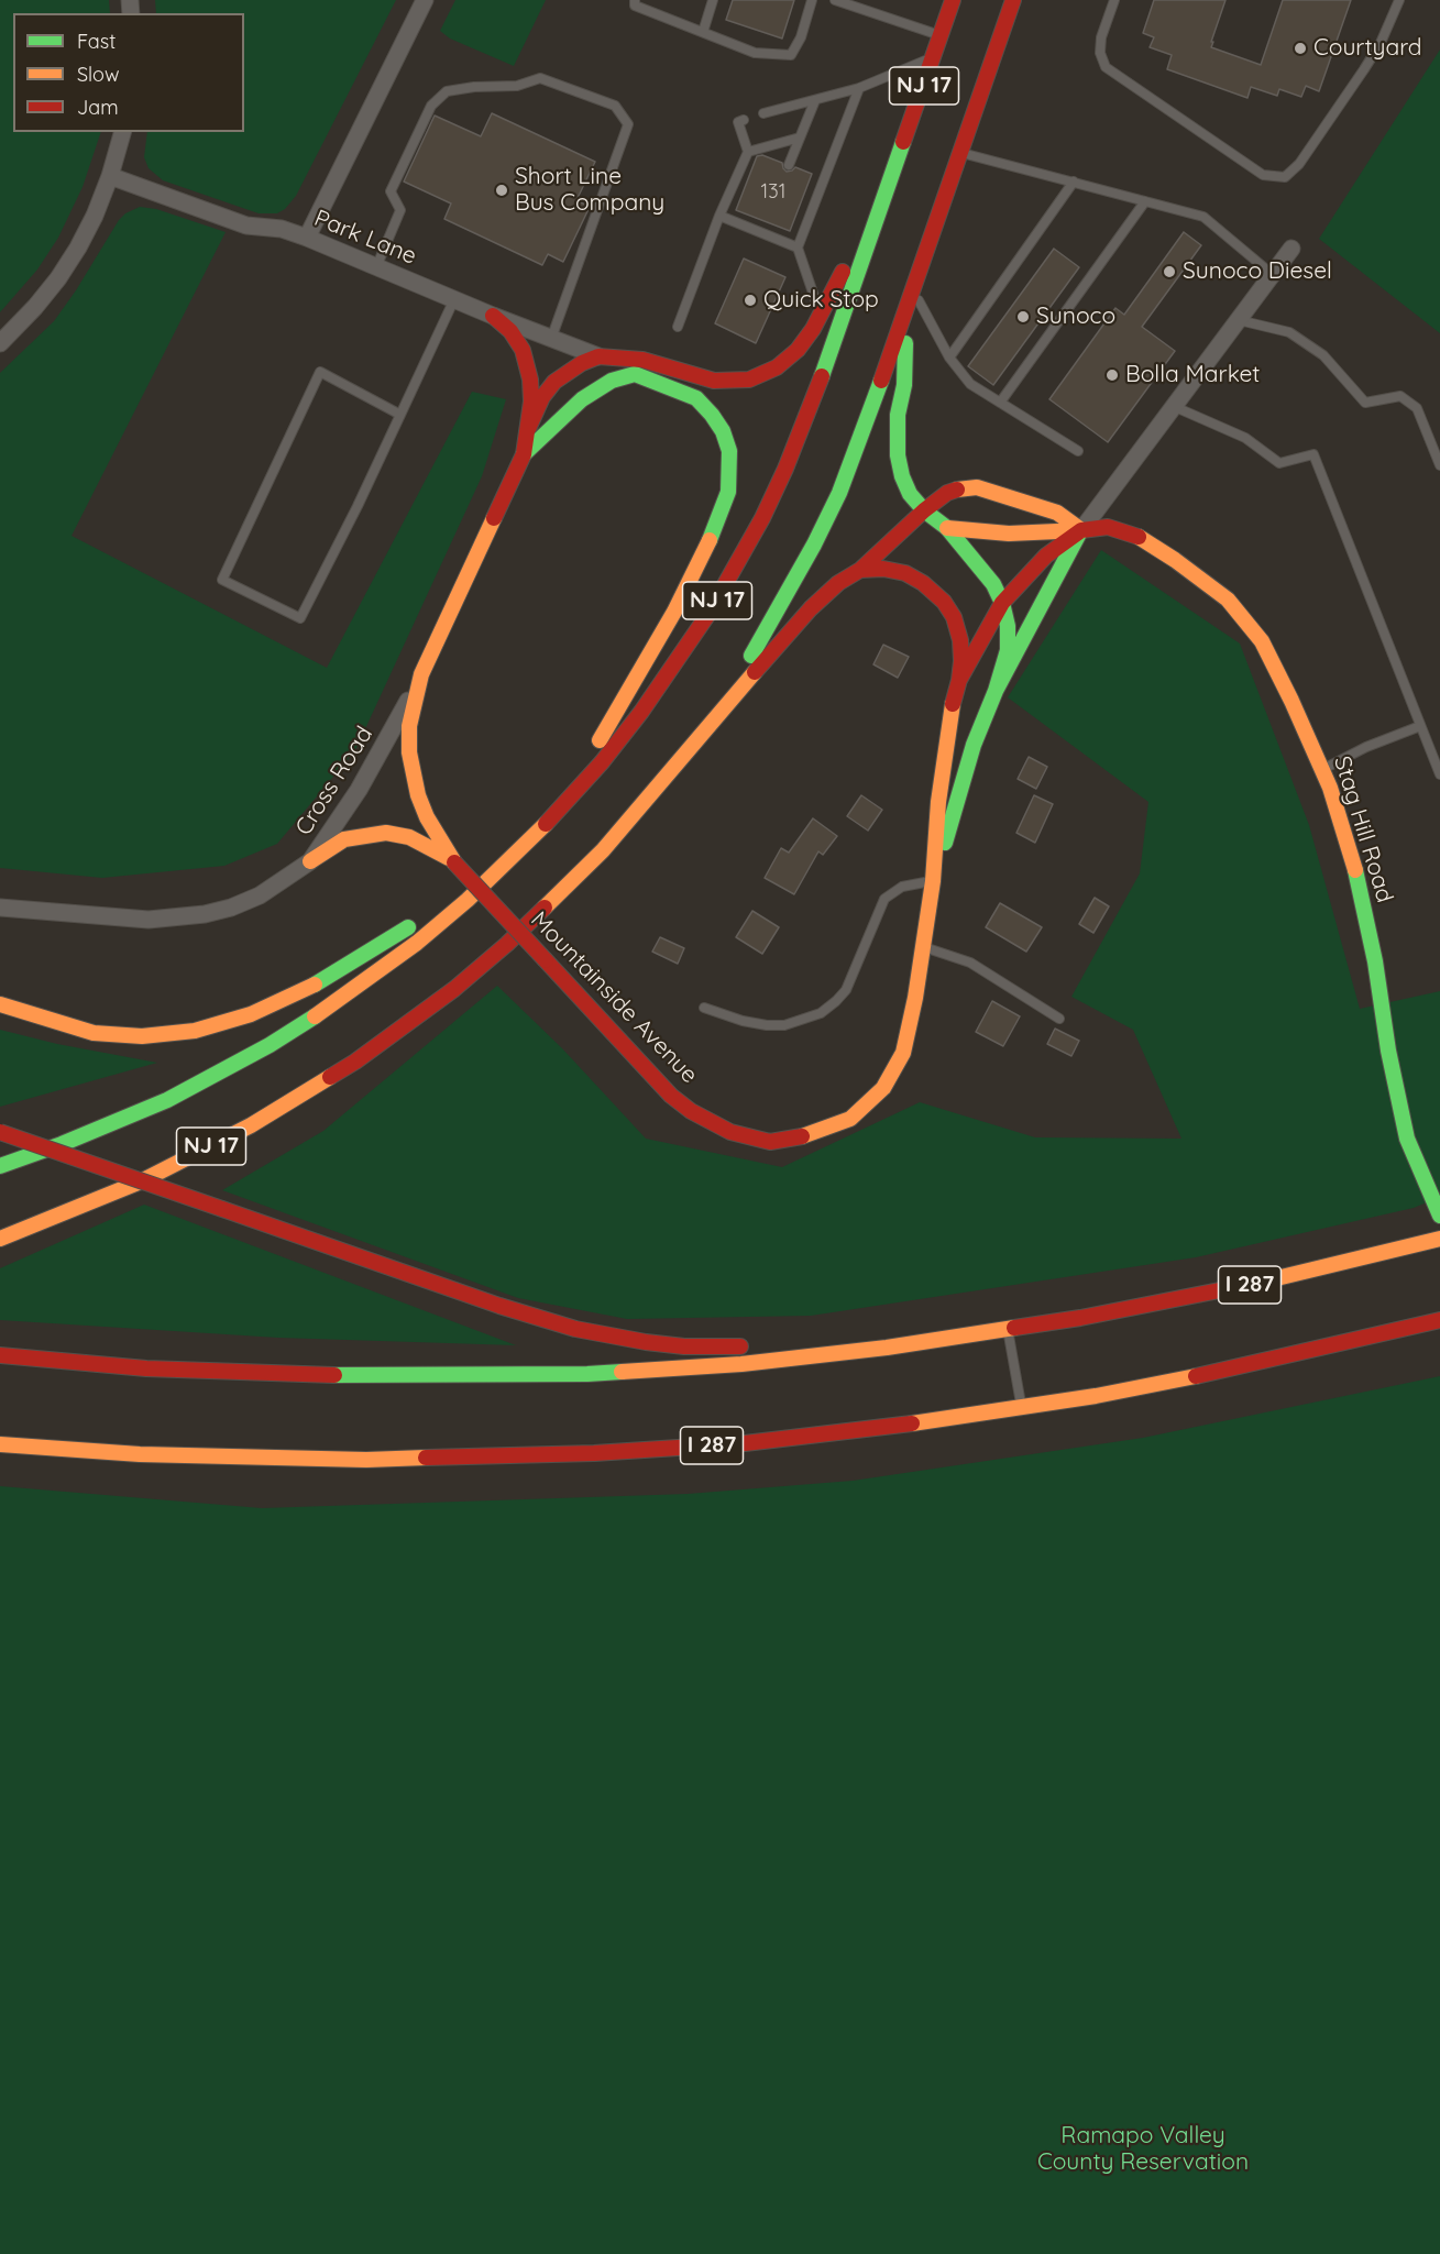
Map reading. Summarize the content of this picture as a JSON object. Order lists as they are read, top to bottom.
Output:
{
  "streets": {
    "main road": [
      "NJ 17",
      "Cross Road",
      "Stag Hill Road",
      "Mountainside Avenue",
      "I 287"
    ],
    "street": ["Park Lane"]
  },
  "crossings": [
    ["Cross Road", "Mountainside Avenue"],
    ["Stag Hill Road", "Mountainside Avenue"]
  ],
  "parks": ["Ramapo Valley County Reservation"],
  "places": [
    "Courtyard",
    "Short Line Bus Company",
    "Sunoco Diesel",
    "Quick Stop",
    "Sunoco",
    "Bolla Market"
  ],
  "house_numbers": ["131"],
  "legend": ["Fast", "Slow", "Jam"]
}
